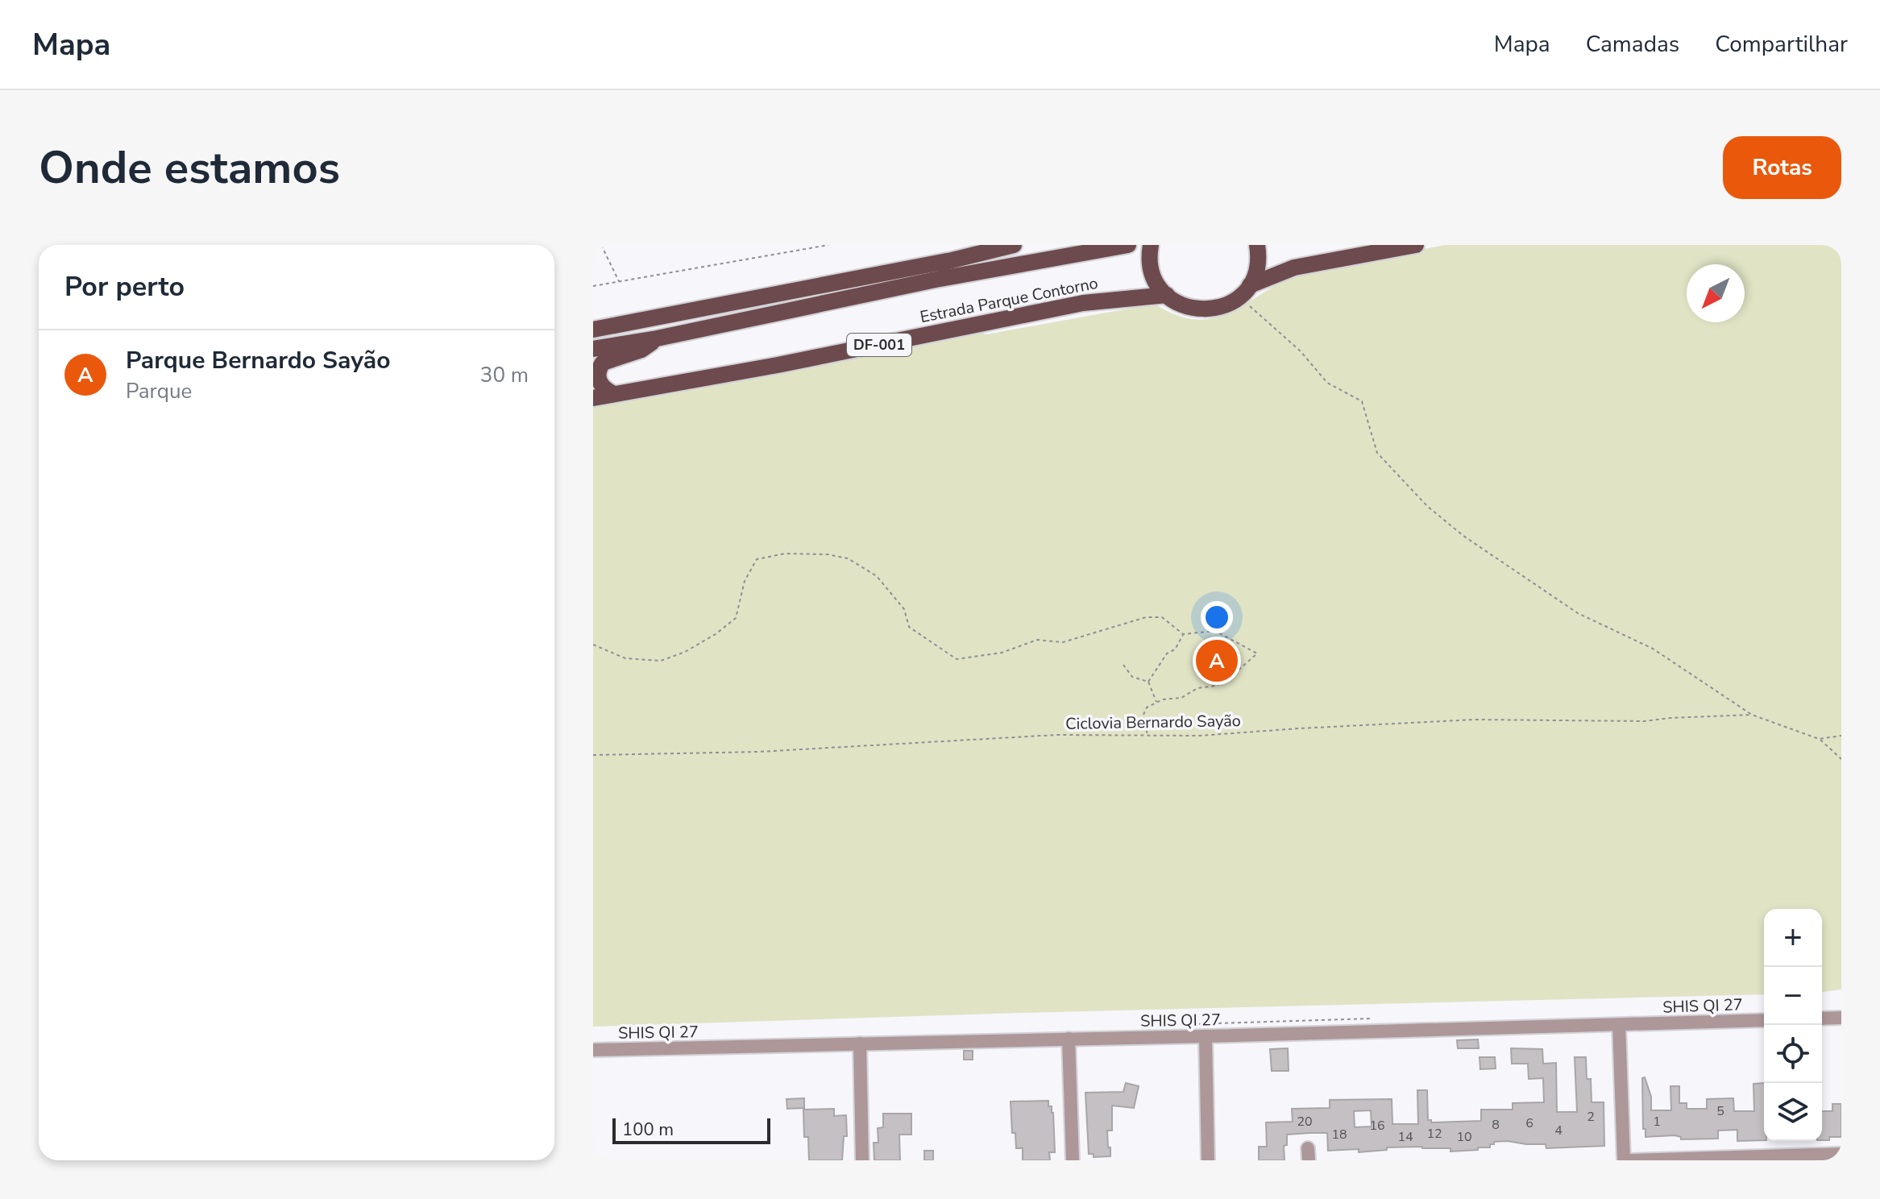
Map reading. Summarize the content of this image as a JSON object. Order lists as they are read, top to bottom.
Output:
{
  "streets": {
    "main road": ["Estrada Parque Contorno", "DF-001"],
    "street": ["SHIS QI 27"],
    "path": ["Ciclovia Bernardo Sayão"]
  },
  "house_numbers": [
    "5",
    "2",
    "20",
    "1",
    "6",
    "8",
    "16",
    "4",
    "12",
    "18",
    "14",
    "10"
  ],
  "scale_bar": "100 m",
  "north": "bottom left",
  "page": {
    "header": "Mapa",
    "nav": ["Mapa", "Camadas", "Compartilhar"],
    "buttons": "Rotas",
    "title": "Onde estamos",
    "heading": "Por perto",
    "list": [
      {
        "mark": "A",
        "name": "Parque Bernardo Sayão",
        "note": "Parque",
        "value": "30 m"
      }
    ],
    "pins": "A",
    "map_buttons": ["+", "−"],
    "scale": "100 m"
  }
}
